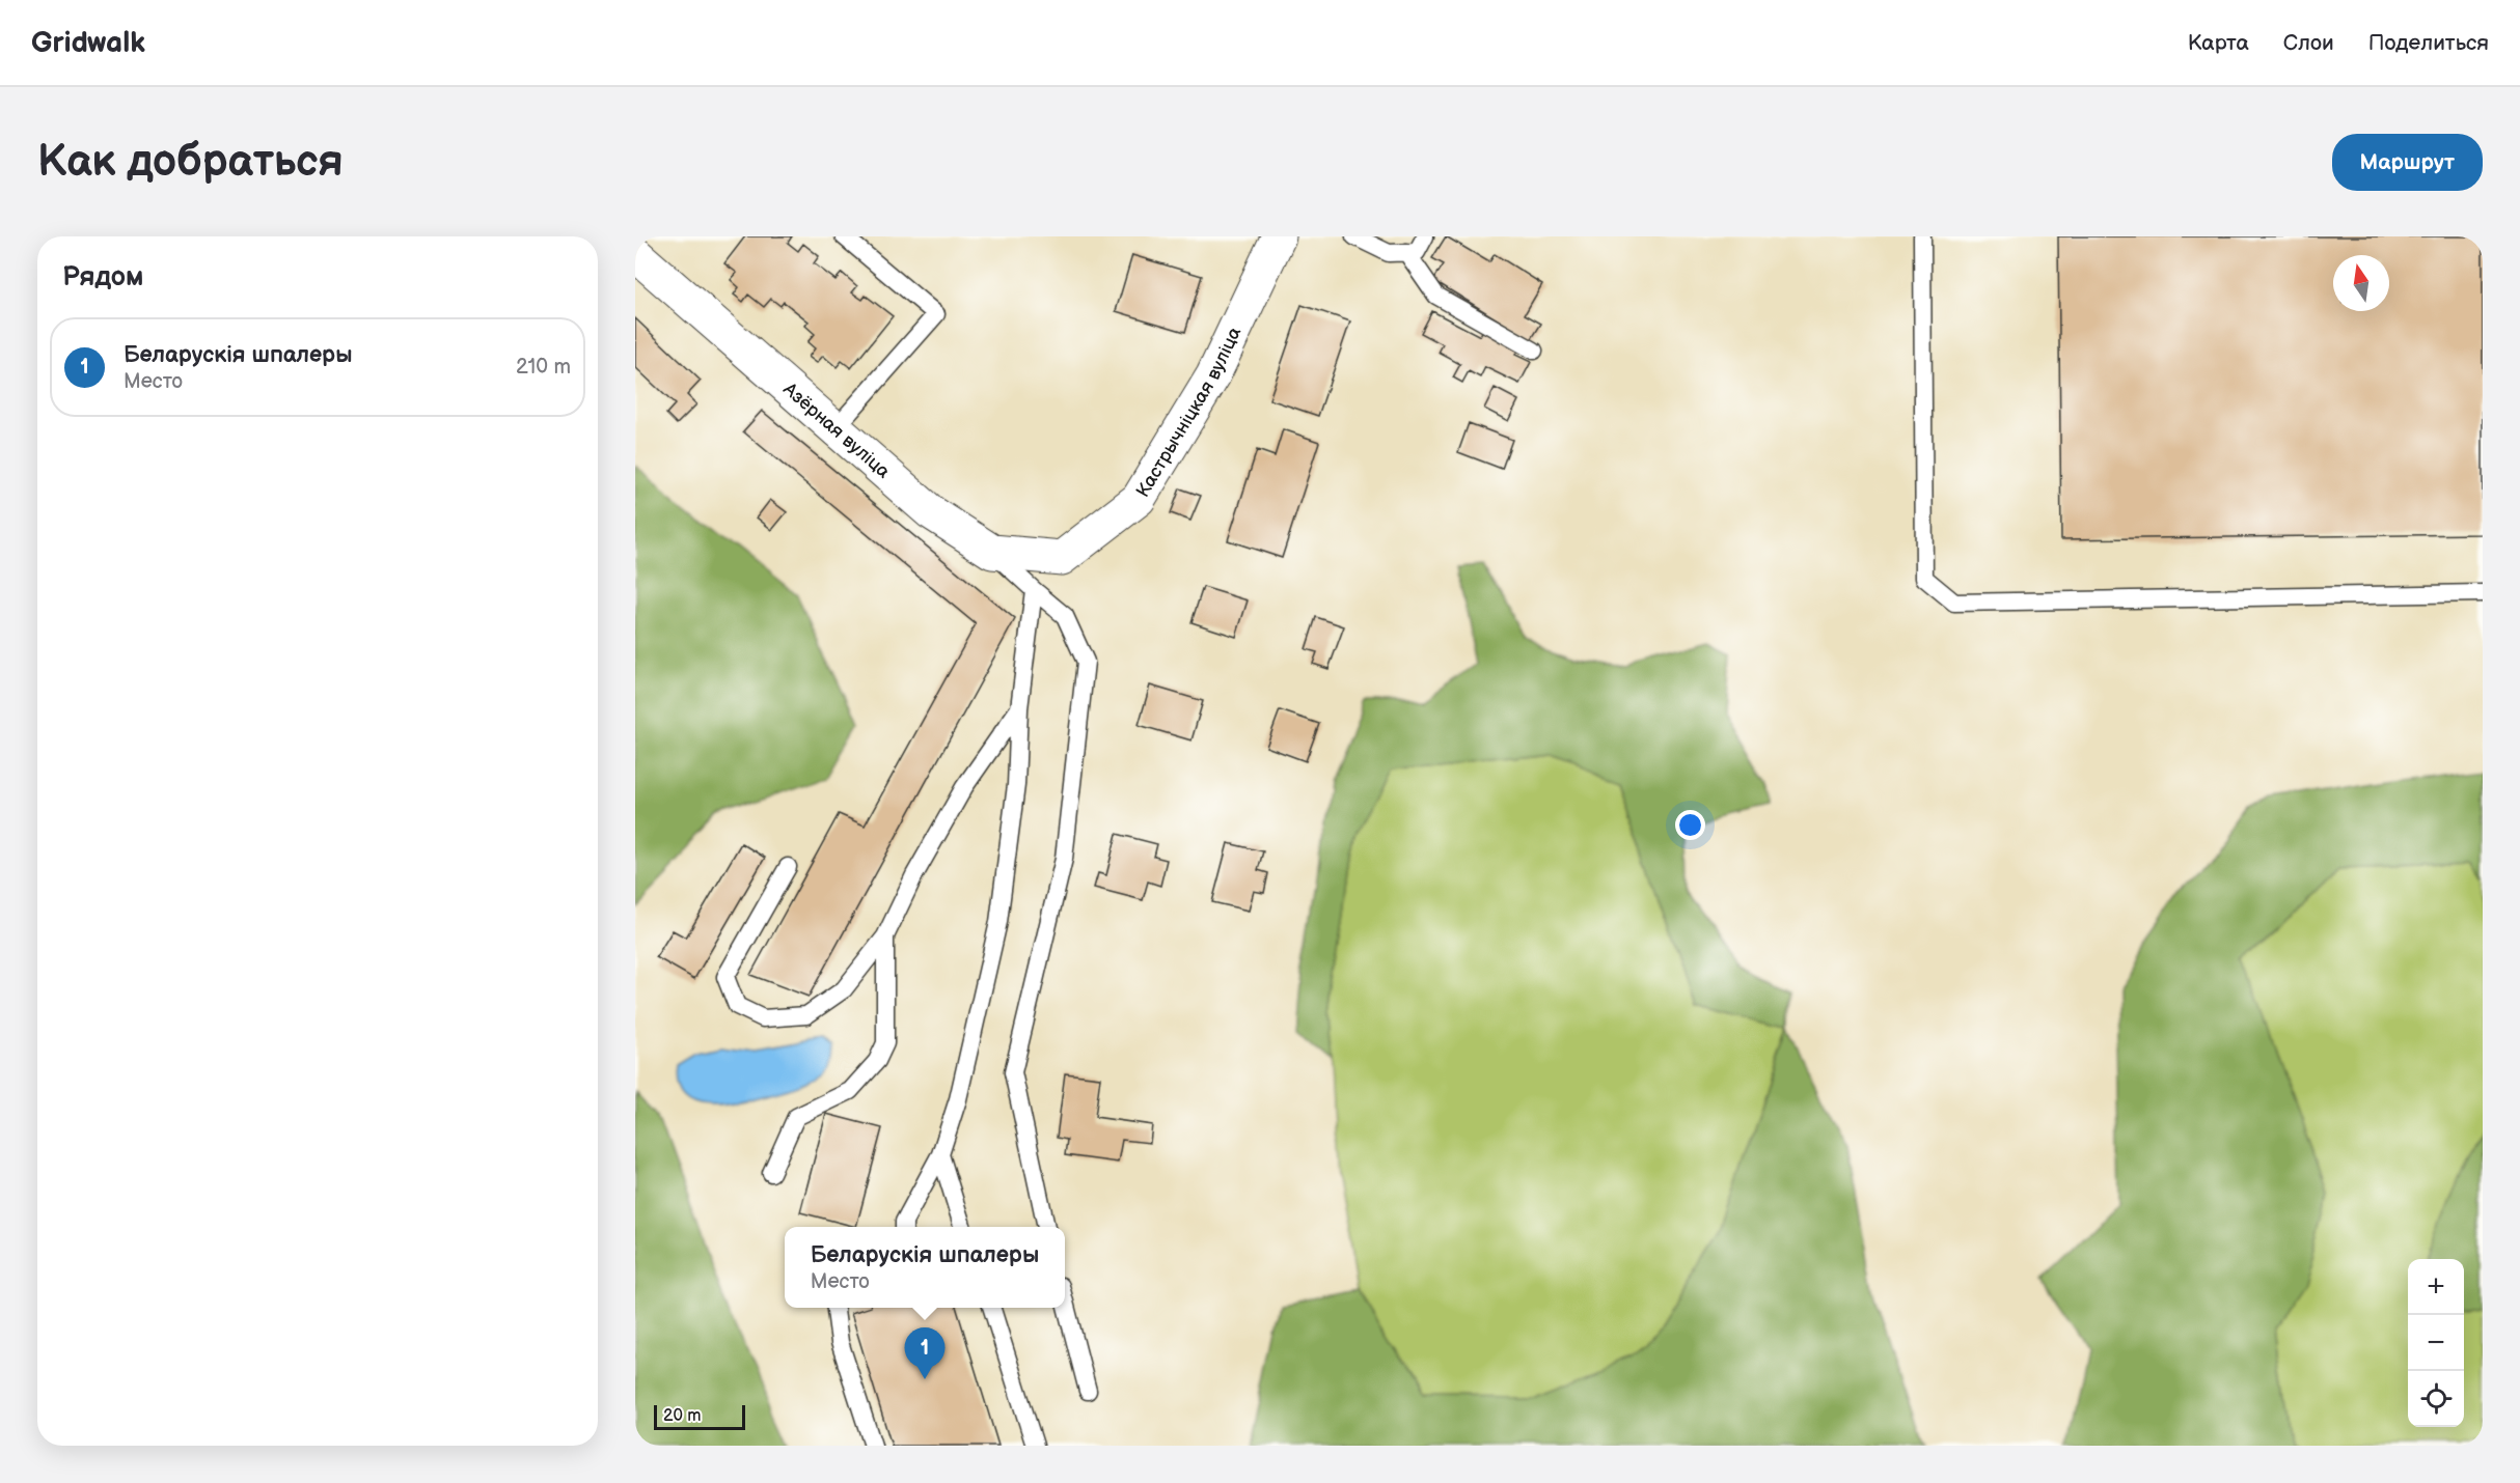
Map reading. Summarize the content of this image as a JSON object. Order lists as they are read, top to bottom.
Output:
{
  "streets": {
    "street": ["Кастрычніцкая вуліца", "Азёрная вуліца"]
  },
  "crossings": [
    ["Кастрычніцкая вуліца", "Азёрная вуліца"]
  ],
  "scale_bar": "20 m",
  "north": "top",
  "page": {
    "header": "Gridwalk",
    "nav": ["Карта", "Слои", "Поделиться"],
    "buttons": "Маршрут",
    "title": "Как добраться",
    "heading": "Рядом",
    "list": [
      {
        "mark": "1",
        "name": "Беларускія шпалеры",
        "note": "Место",
        "value": "210 m"
      }
    ],
    "popup": ["Беларускія шпалеры", "Место"],
    "map_buttons": ["+", "−"],
    "pins": "1",
    "scale": "20 m"
  }
}
